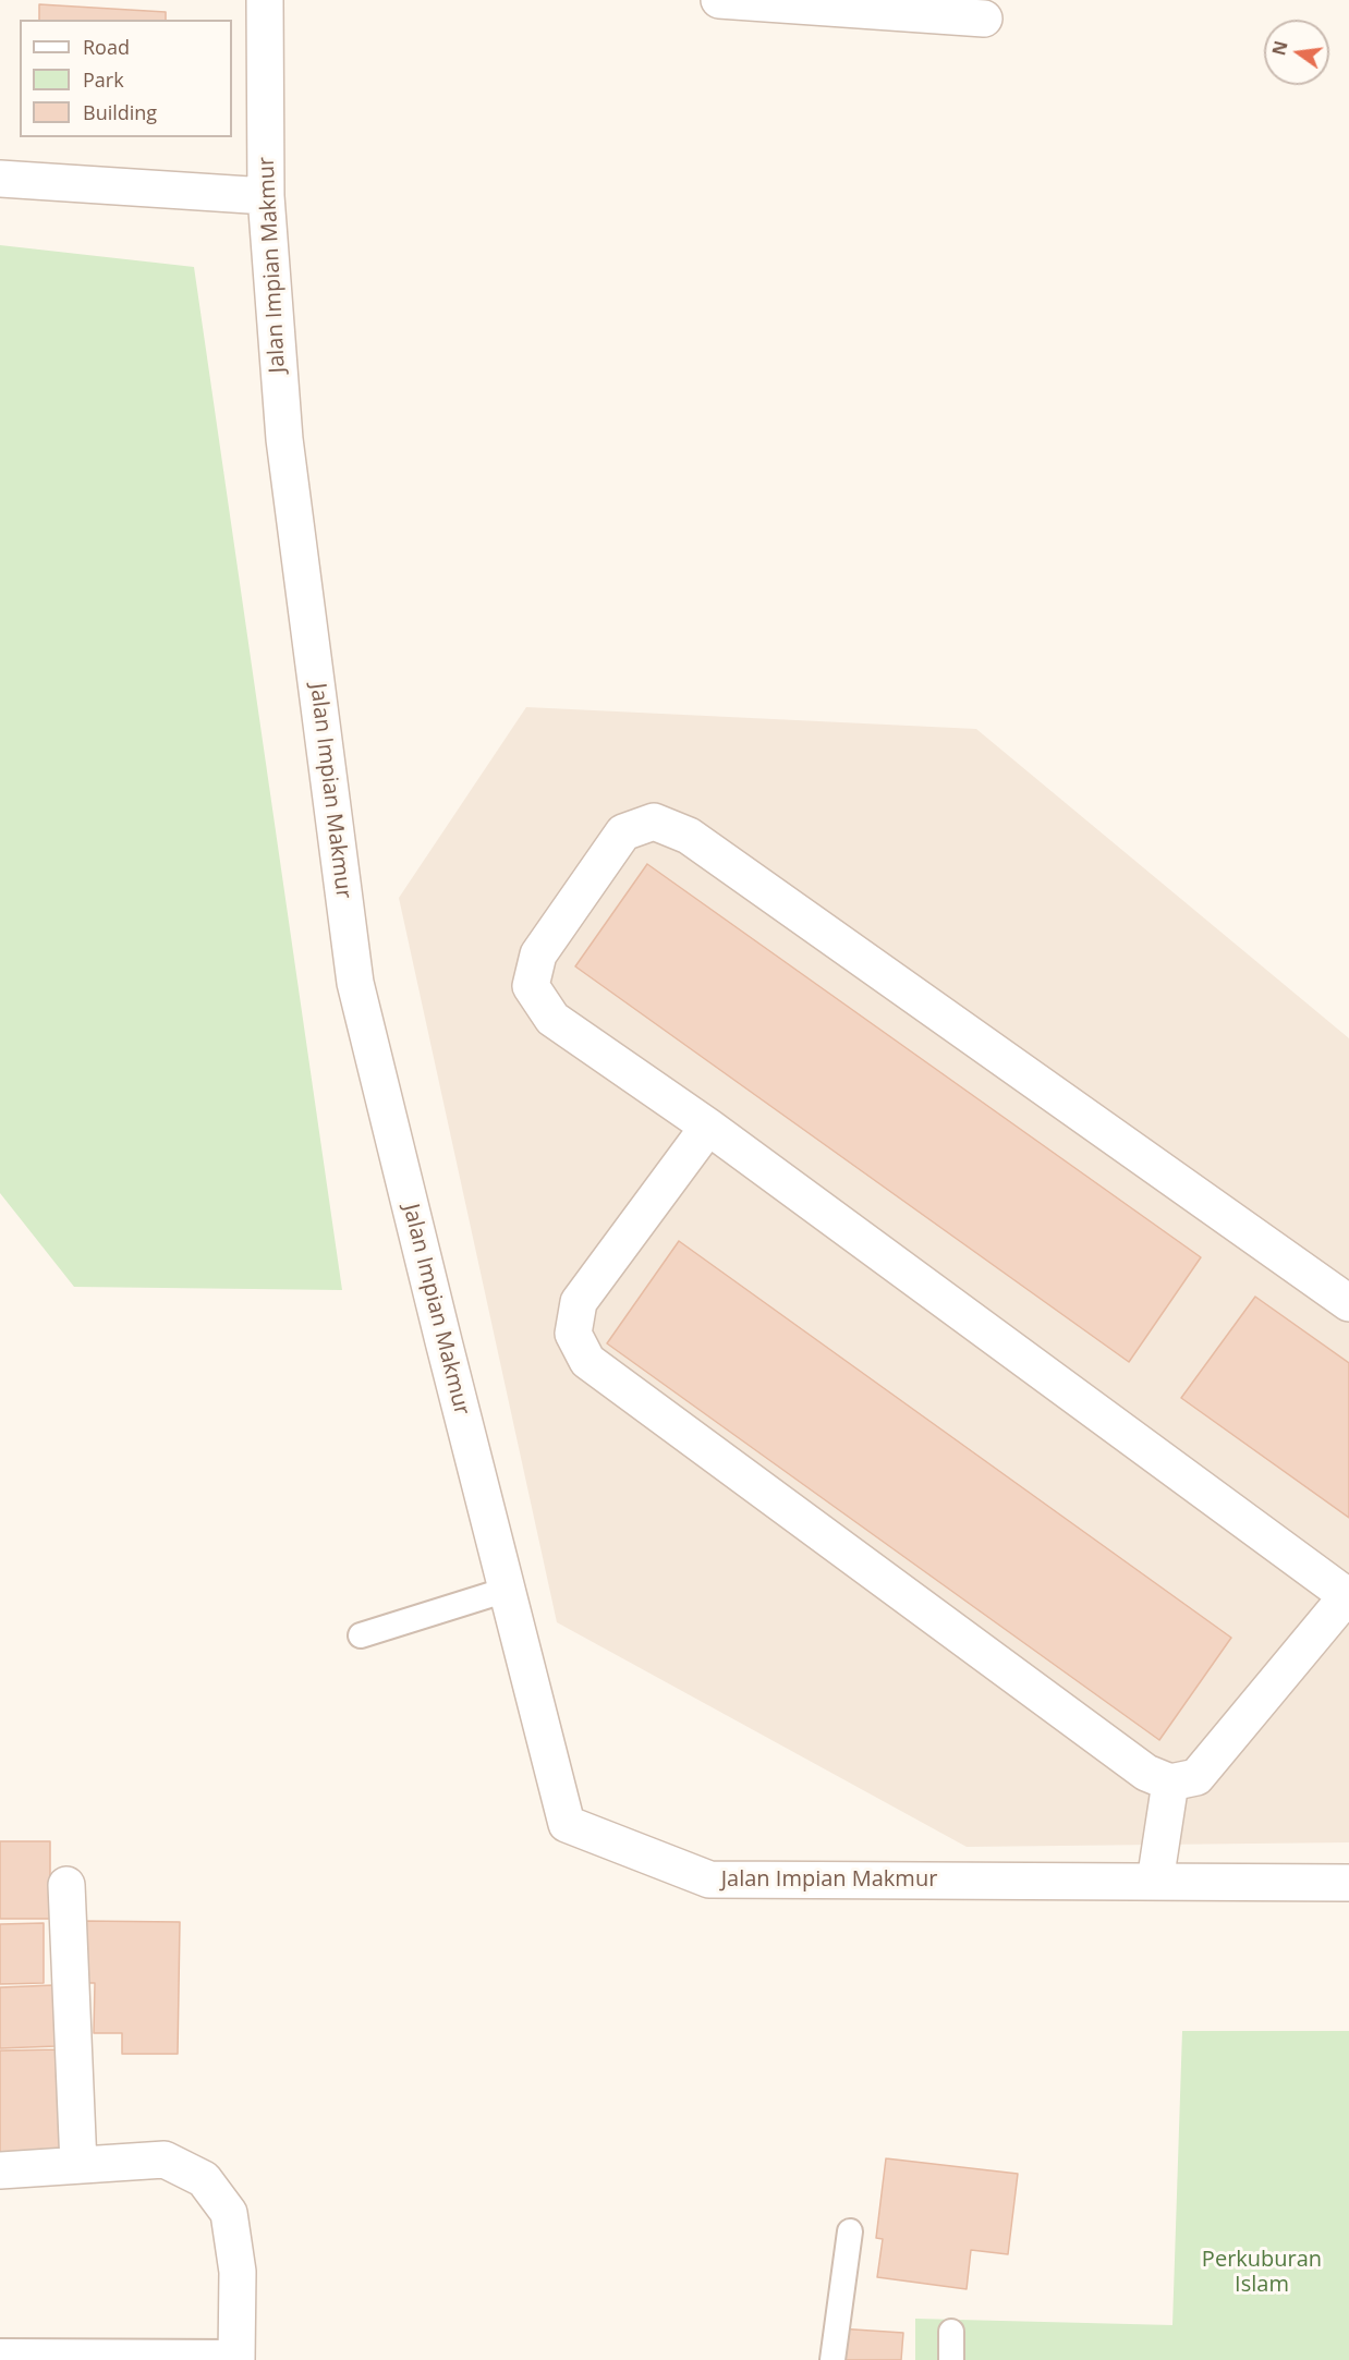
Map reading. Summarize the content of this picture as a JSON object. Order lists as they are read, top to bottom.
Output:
{
  "streets": {
    "street": ["Jalan Impian Makmur"]
  },
  "parks": ["Perkuburan Islam"],
  "legend": ["Road", "Park", "Building"],
  "north": "left"
}
